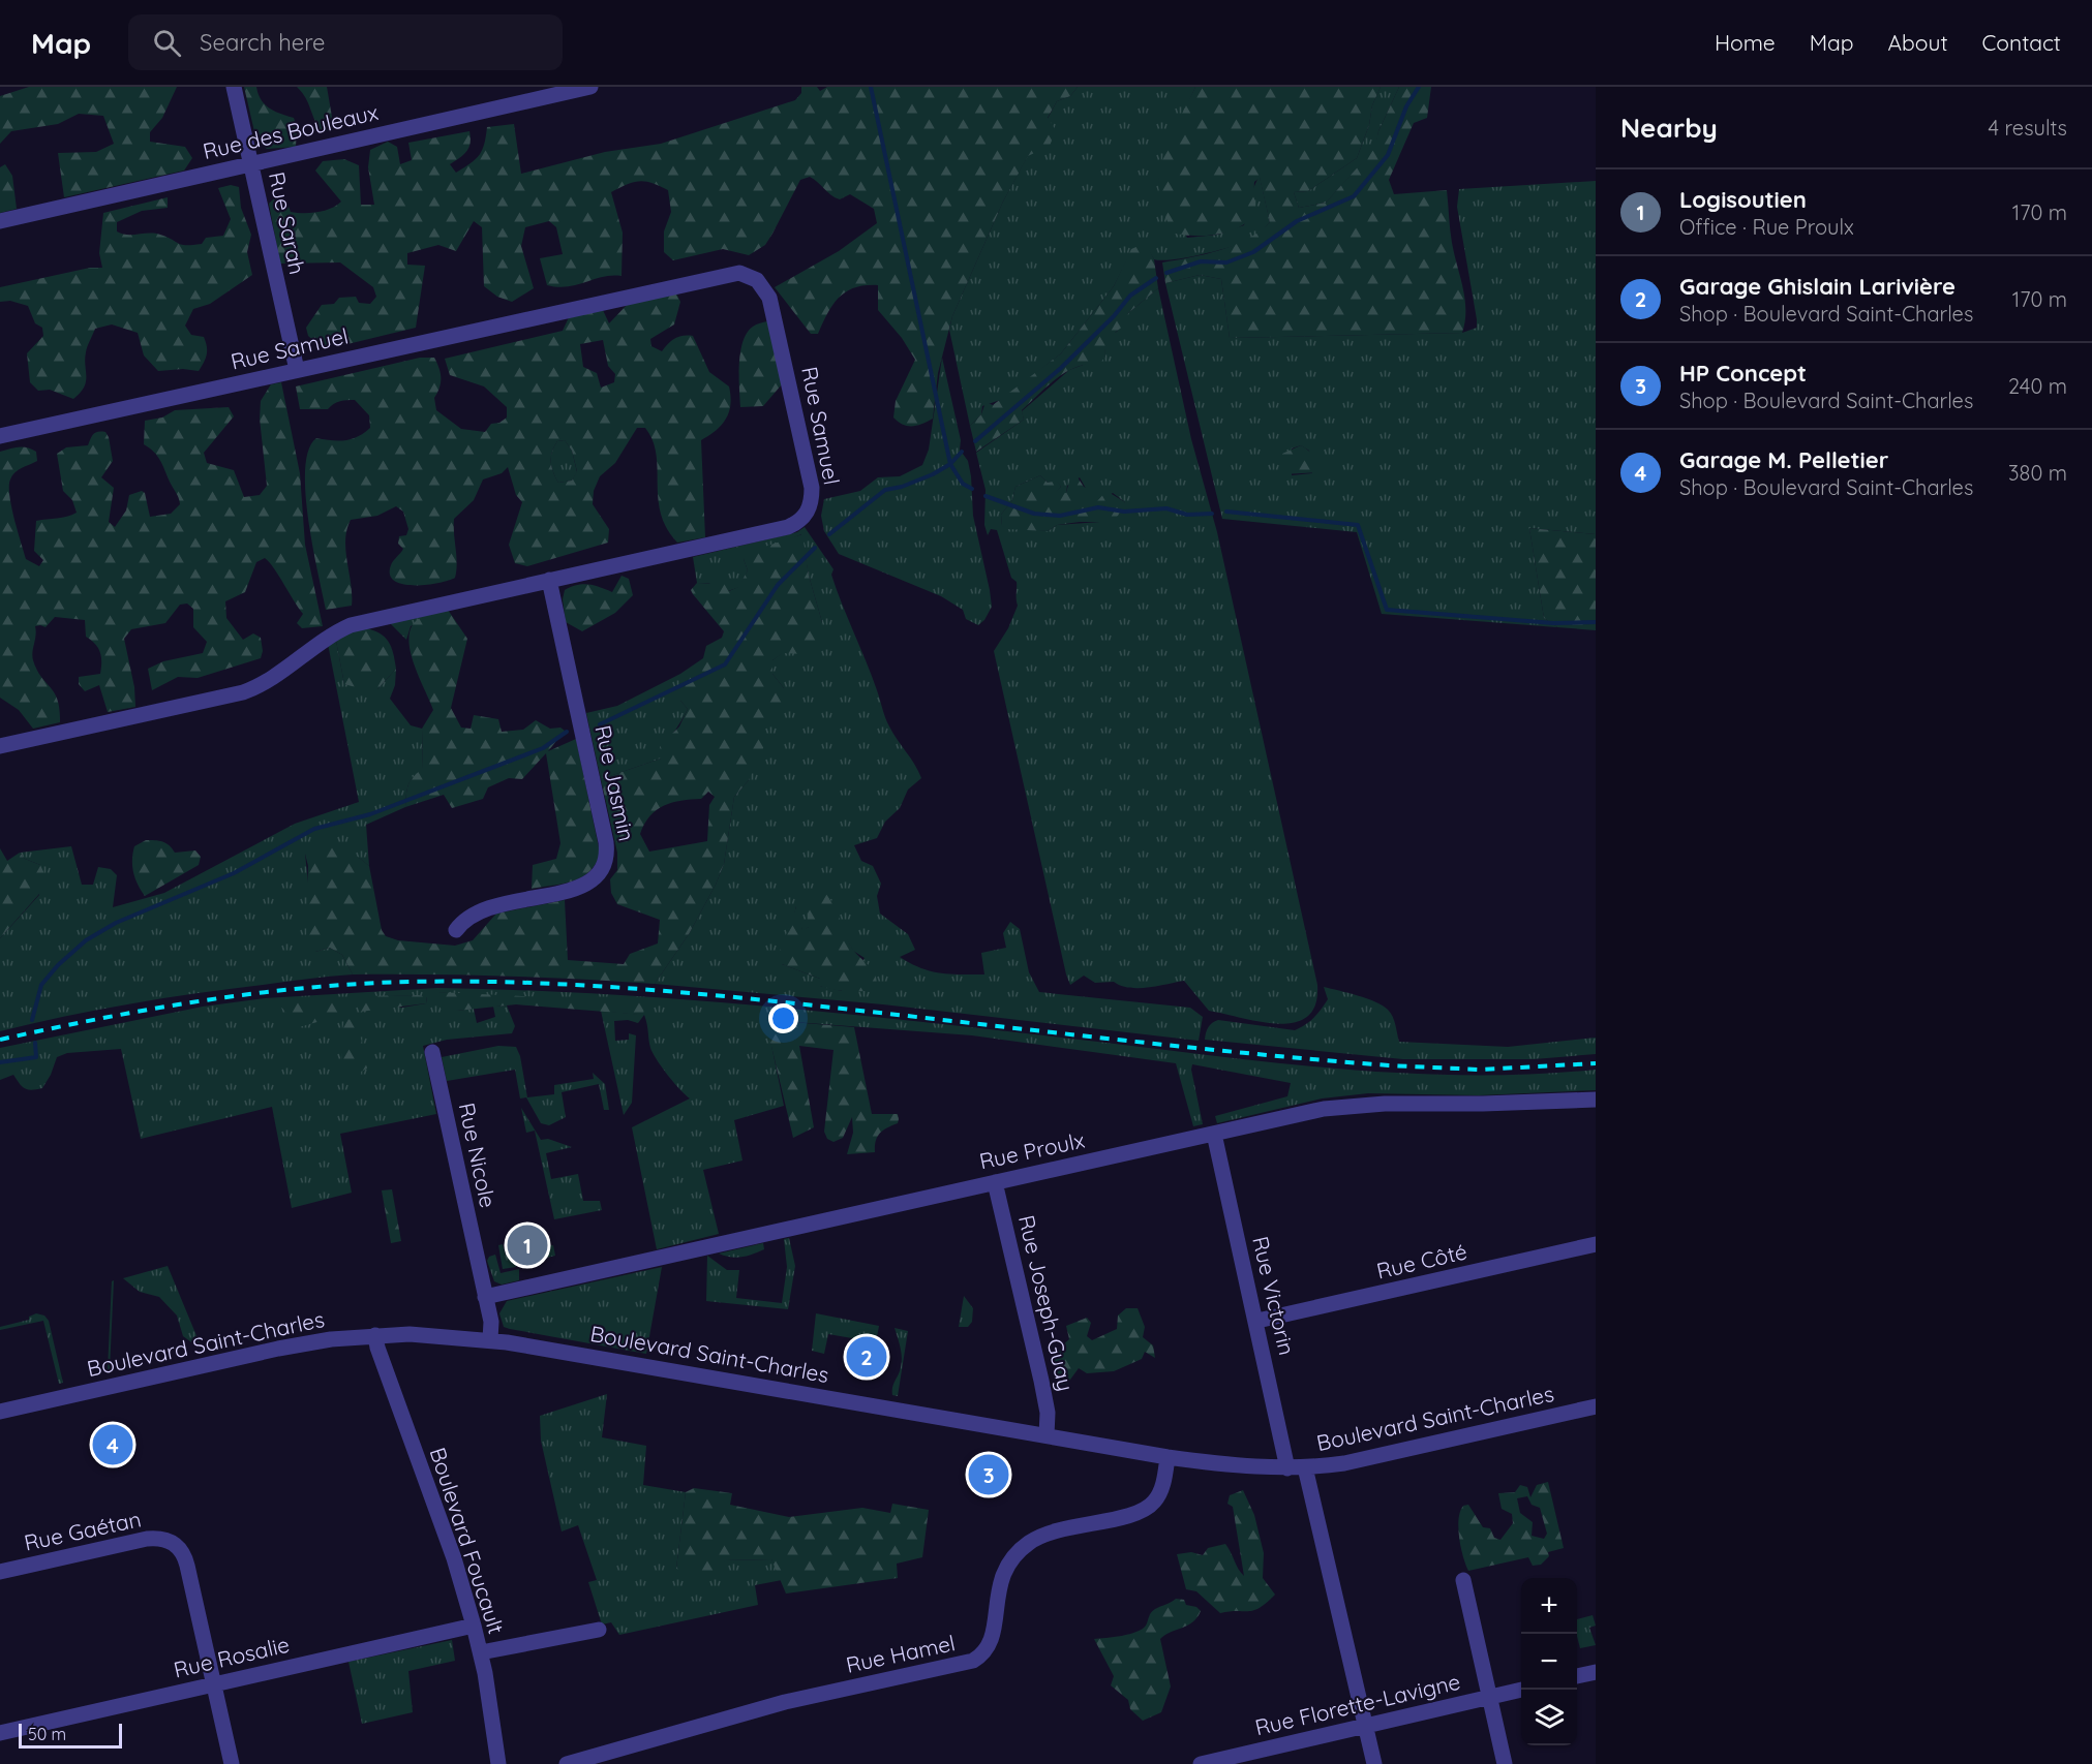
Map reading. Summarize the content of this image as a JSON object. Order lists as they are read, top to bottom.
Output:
{
  "streets": {
    "street": [
      "Rue des Bouleaux",
      "Rue Sarah",
      "Rue Samuel",
      "Rue Jasmin",
      "Rue Proulx",
      "Rue Nicole",
      "Rue Côté",
      "Rue Victorin",
      "Rue Joseph-Guay",
      "Boulevard Saint-Charles",
      "Rue Gaétan",
      "Boulevard Foucault",
      "Rue Hamel",
      "Rue Rosalie",
      "Rue Florette-Lavigne"
    ]
  },
  "crossings": [
    ["Rue des Bouleaux", "Rue Sarah"],
    ["Rue Sarah", "Rue Samuel"],
    ["Rue Samuel", "Rue Jasmin"],
    ["Rue Proulx", "Rue Nicole"],
    ["Rue Proulx", "Rue Victorin"],
    ["Rue Proulx", "Rue Joseph-Guay"],
    ["Rue Nicole", "Boulevard Saint-Charles"],
    ["Rue Côté", "Rue Victorin"],
    ["Rue Victorin", "Boulevard Saint-Charles"],
    ["Rue Joseph-Guay", "Boulevard Saint-Charles"],
    ["Boulevard Saint-Charles", "Boulevard Foucault"],
    ["Boulevard Saint-Charles", "Rue Hamel"],
    ["Rue Gaétan", "Rue Rosalie"],
    ["Boulevard Foucault", "Rue Rosalie"]
  ],
  "scale_bar": "50 m",
  "page": {
    "header": "Map",
    "search": "Search here",
    "nav": [
      "Home",
      "Map",
      "About",
      "Contact"
    ],
    "heading": ["Nearby", "4 results"],
    "list": [
      {
        "mark": "1",
        "name": "Logisoutien",
        "note": "Office · Rue Proulx",
        "value": "170 m"
      },
      {
        "mark": "2",
        "name": "Garage Ghislain Larivière",
        "note": "Shop · Boulevard Saint-Charles",
        "value": "170 m"
      },
      {
        "mark": "3",
        "name": "HP Concept",
        "note": "Shop · Boulevard Saint-Charles",
        "value": "240 m"
      },
      {
        "mark": "4",
        "name": "Garage M. Pelletier",
        "note": "Shop · Boulevard Saint-Charles",
        "value": "380 m"
      }
    ],
    "pins": [
      "1",
      "2",
      "4",
      "3"
    ],
    "map_buttons": ["+", "−"],
    "scale": "50 m"
  }
}
